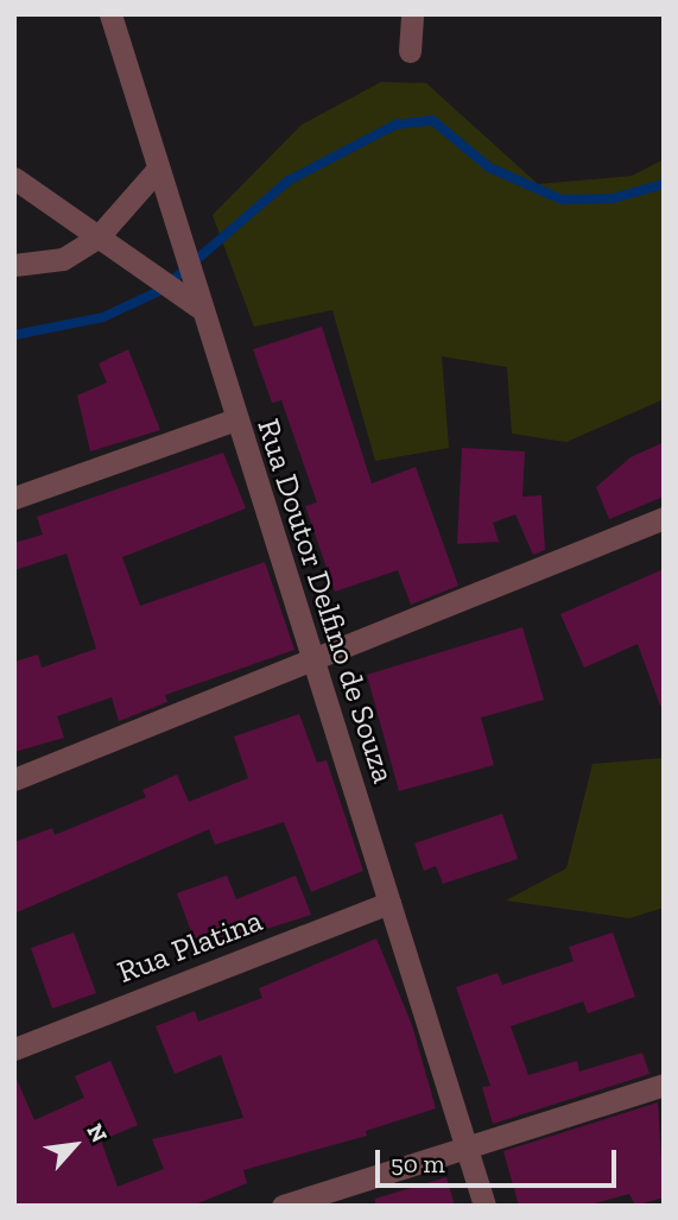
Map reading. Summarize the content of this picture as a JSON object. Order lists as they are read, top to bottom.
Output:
{
  "streets": {
    "street": ["Rua Doutor Delfino de Souza", "Rua Platina"]
  },
  "crossings": [
    ["Rua Doutor Delfino de Souza", "Rua Platina"]
  ],
  "scale_bar": "50 m",
  "north": "top right"
}
